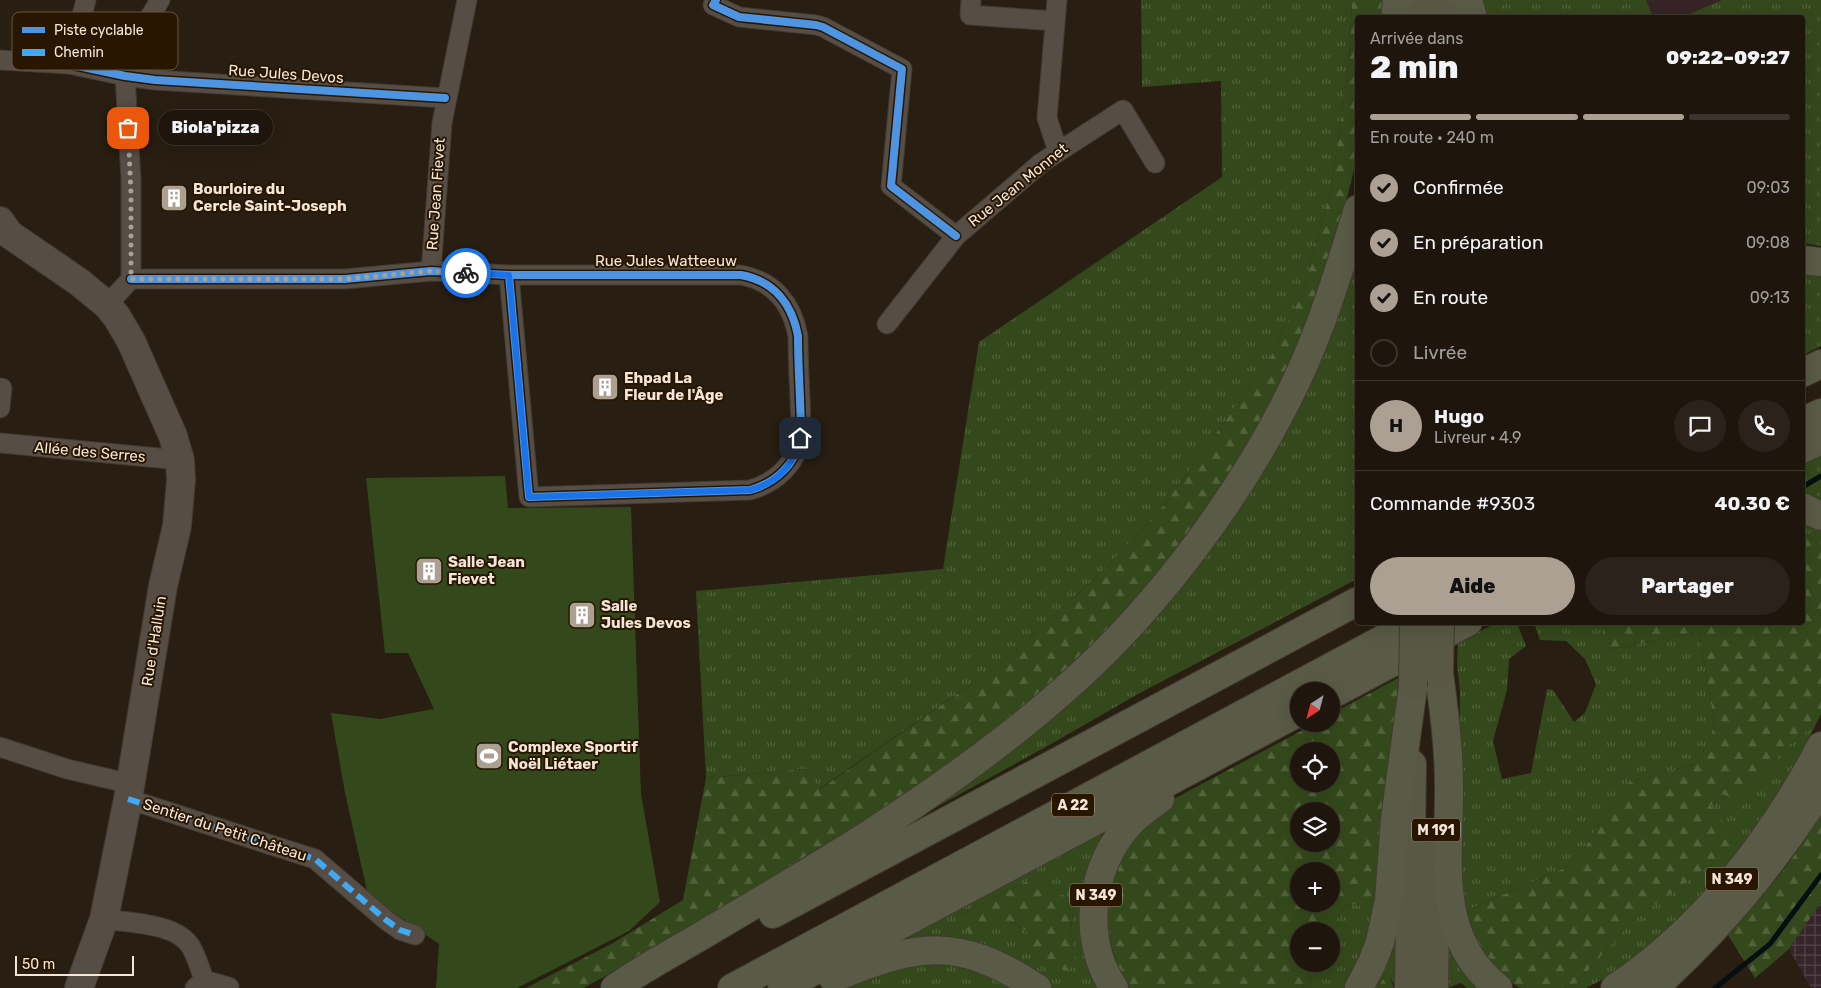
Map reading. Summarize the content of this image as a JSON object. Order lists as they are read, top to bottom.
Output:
{
  "streets": {
    "highway": ["A 22", "M 191", "N 349"],
    "main road": ["Rue d'Halluin"],
    "street": [
      "Rue Jules Devos",
      "Rue Jean Monnet",
      "Rue Jean Fievet",
      "Rue Jules Watteeuw",
      "Allée des Serres",
      "Sentier du Petit Château"
    ]
  },
  "crossings": [
    ["Rue Jules Devos", "Rue Jean Fievet"],
    ["Rue Jean Fievet", "Rue Jules Watteeuw"],
    ["Allée des Serres", "Rue d'Halluin"],
    ["Rue d'Halluin", "Sentier du Petit Château"]
  ],
  "places": {
    "other": ["Biola'pizza"],
    "building": [
      "Bourloire du Cercle Saint-Joseph",
      "Ehpad La Fleur de l'Âge",
      "Salle Jean Fievet",
      "Salle Jules Devos"
    ],
    "sports": ["Complexe Sportif Noël Liétaer"]
  },
  "legend": ["Piste cyclable", "Chemin"],
  "scale_bar": "50 m",
  "north": "bottom left",
  "page": {
    "heading": ["2 min", "Arrivée dans", "09:22–09:27"],
    "panel": [
      "Hugo",
      "Livreur · 4.9",
      "Commande #9303",
      "40.30 €"
    ],
    "bar": "En route · 240 m",
    "bubble": "Biola'pizza",
    "list": [
      ["Confirmée", "09:03"],
      ["En préparation", "09:08"],
      ["En route", "09:13"],
      "Livrée"
    ],
    "round": "H",
    "buttons": ["Aide", "Partager"],
    "map_buttons": ["+", "−"],
    "scale": "50 m"
  }
}
